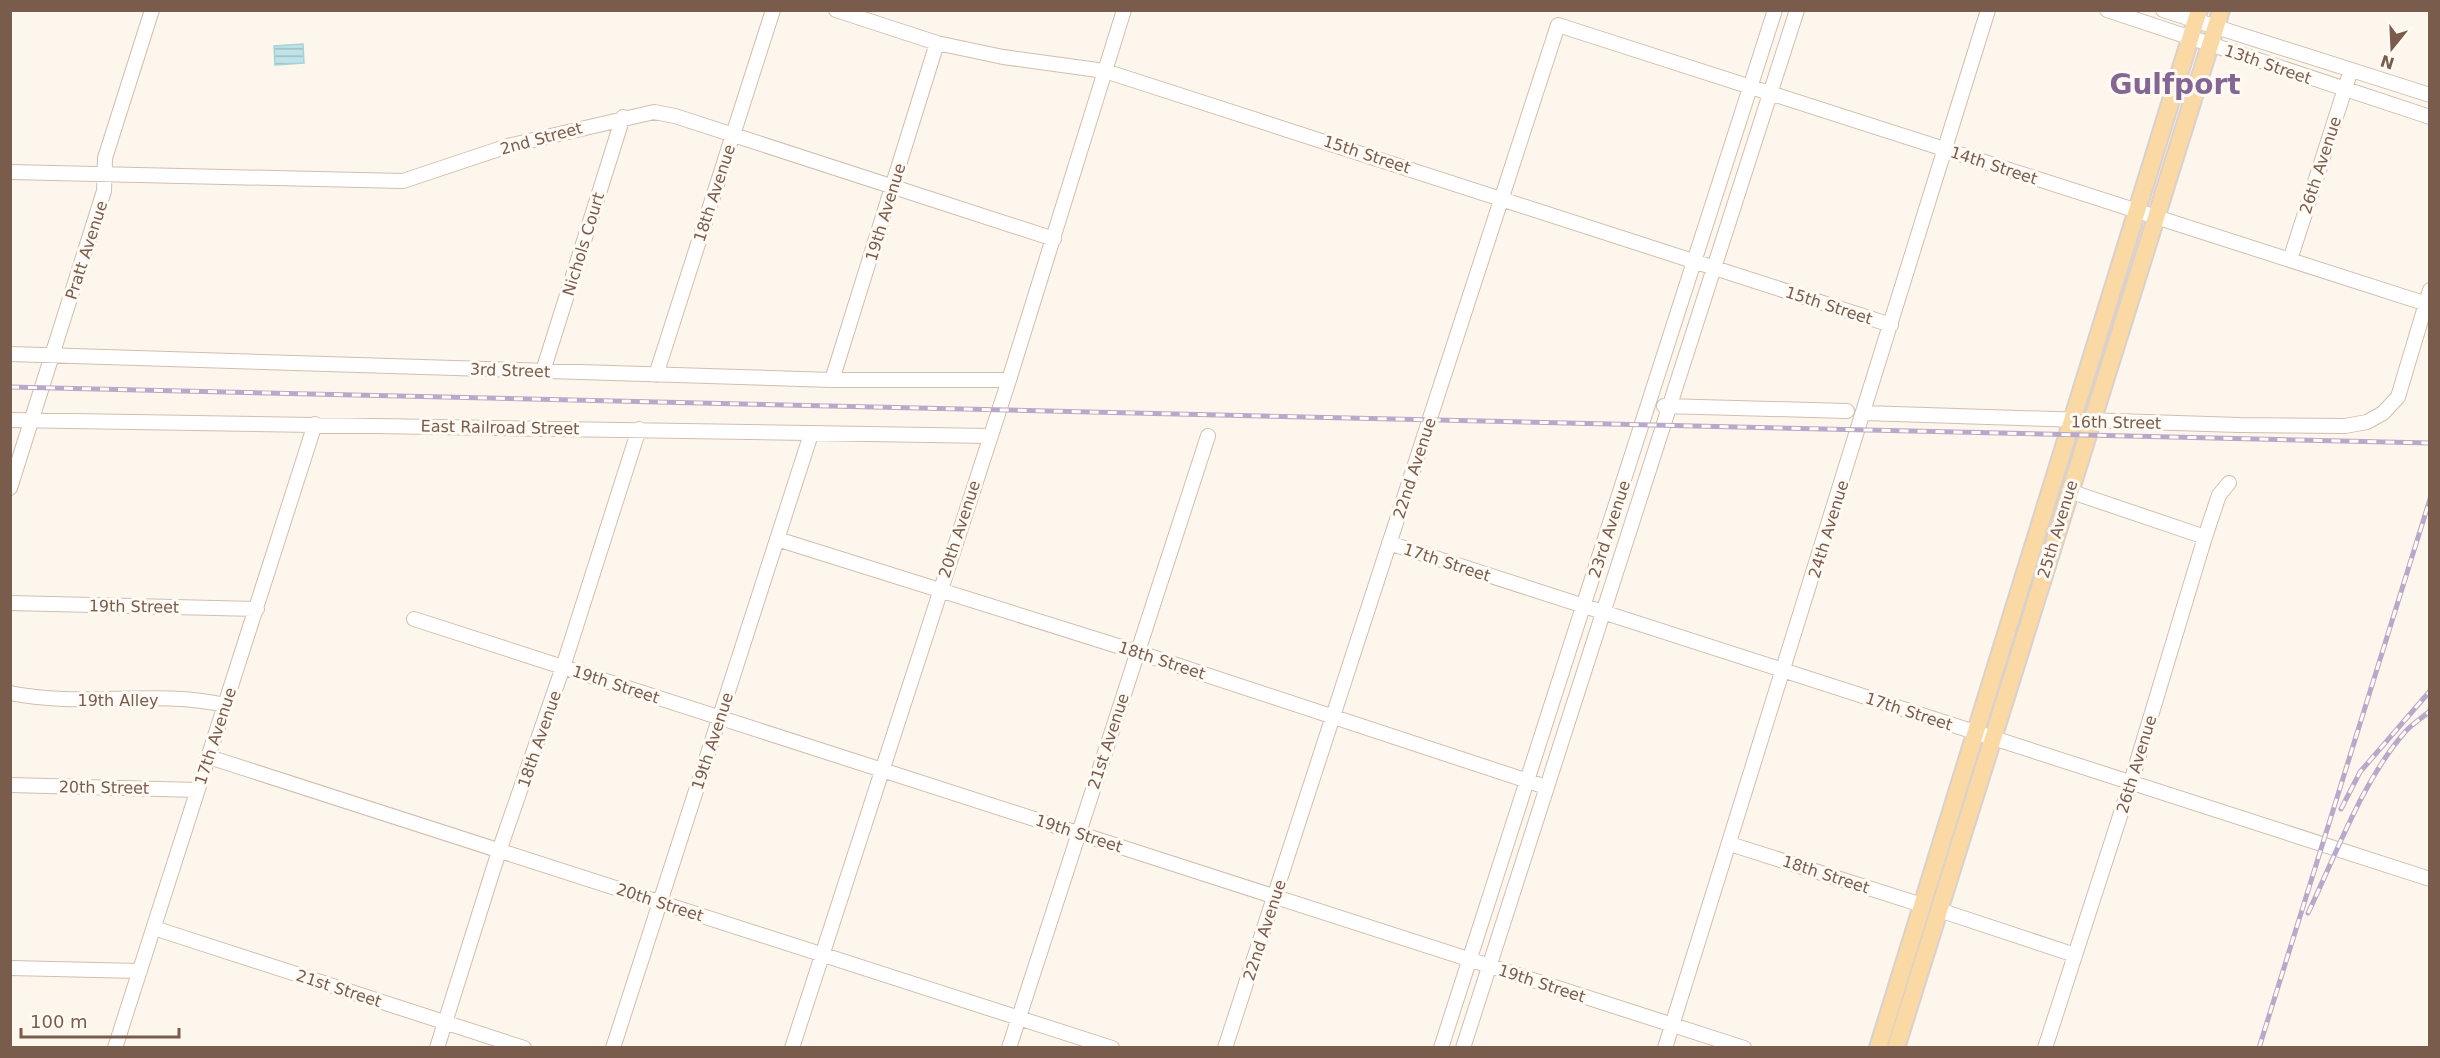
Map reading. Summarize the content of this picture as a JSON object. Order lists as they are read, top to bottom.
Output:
{
  "streets": {
    "main road": ["25th Avenue"],
    "street": [
      "13th Street",
      "2nd Street",
      "15th Street",
      "14th Street",
      "26th Avenue",
      "18th Avenue",
      "19th Avenue",
      "Nichols Court",
      "Pratt Avenue",
      "3rd Street",
      "16th Street",
      "East Railroad Street",
      "22nd Avenue",
      "20th Avenue",
      "23rd Avenue",
      "24th Avenue",
      "17th Street",
      "19th Street",
      "18th Street",
      "19th Alley",
      "17th Avenue",
      "21st Avenue",
      "20th Street",
      "21st Street"
    ]
  },
  "crossings": [
    ["13th Street", "26th Avenue"],
    ["13th Street", "25th Avenue"],
    ["2nd Street", "18th Avenue"],
    ["2nd Street", "19th Avenue"],
    ["2nd Street", "Nichols Court"],
    ["2nd Street", "Pratt Avenue"],
    ["2nd Street", "20th Avenue"],
    ["15th Street", "19th Avenue"],
    ["15th Street", "22nd Avenue"],
    ["15th Street", "20th Avenue"],
    ["15th Street", "23rd Avenue"],
    ["15th Street", "24th Avenue"],
    ["14th Street", "26th Avenue"],
    ["14th Street", "16th Street"],
    ["14th Street", "22nd Avenue"],
    ["14th Street", "23rd Avenue"],
    ["14th Street", "24th Avenue"],
    ["14th Street", "25th Avenue"],
    ["26th Avenue", "17th Street"],
    ["18th Avenue", "3rd Street"],
    ["18th Avenue", "East Railroad Street"],
    ["18th Avenue", "19th Street"],
    ["18th Avenue", "20th Street"],
    ["18th Avenue", "21st Street"],
    ["19th Avenue", "3rd Street"],
    ["19th Avenue", "East Railroad Street"],
    ["19th Avenue", "19th Street"],
    ["19th Avenue", "18th Street"],
    ["19th Avenue", "20th Street"],
    ["Nichols Court", "3rd Street"],
    ["Pratt Avenue", "3rd Street"],
    ["Pratt Avenue", "East Railroad Street"],
    ["3rd Street", "20th Avenue"],
    ["16th Street", "24th Avenue"],
    ["16th Street", "25th Avenue"],
    ["East Railroad Street", "20th Avenue"],
    ["East Railroad Street", "17th Avenue"],
    ["22nd Avenue", "17th Street"],
    ["22nd Avenue", "19th Street"],
    ["22nd Avenue", "18th Street"],
    ["20th Avenue", "19th Street"],
    ["20th Avenue", "18th Street"],
    ["20th Avenue", "20th Street"],
    ["23rd Avenue", "17th Street"],
    ["23rd Avenue", "19th Street"],
    ["23rd Avenue", "18th Street"],
    ["24th Avenue", "17th Street"],
    ["24th Avenue", "19th Street"],
    ["24th Avenue", "18th Street"],
    ["25th Avenue", "17th Street"],
    ["25th Avenue", "18th Street"],
    ["19th Street", "17th Avenue"],
    ["19th Street", "21st Avenue"],
    ["18th Street", "21st Avenue"],
    ["19th Alley", "17th Avenue"],
    ["17th Avenue", "20th Street"],
    ["17th Avenue", "21st Street"],
    ["21st Avenue", "20th Street"]
  ],
  "districts": ["Gulfport"],
  "scale_bar": "100 m",
  "north": "bottom"
}
